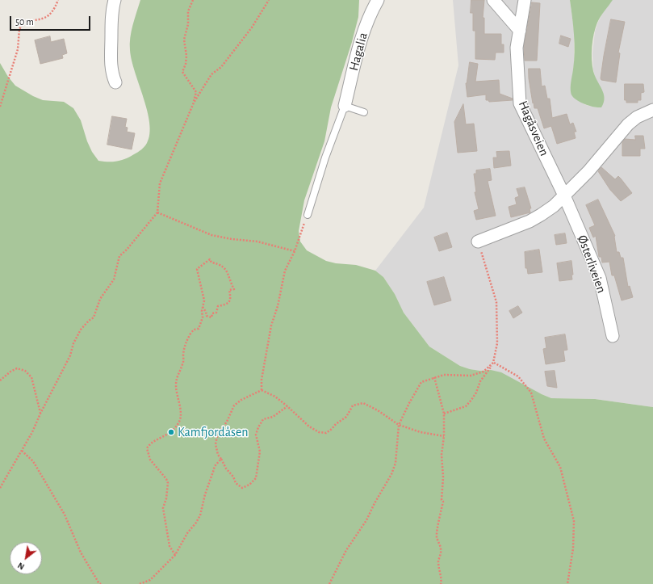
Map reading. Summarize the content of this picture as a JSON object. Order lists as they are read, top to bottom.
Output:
{
  "streets": {
    "street": ["Hagalia", "Hagåsveien", "Østerliveien"]
  },
  "crossings": [
    ["Hagåsveien", "Østerliveien"]
  ],
  "places": ["Kamfjordåsen"],
  "scale_bar": "50 m",
  "north": "bottom left"
}
